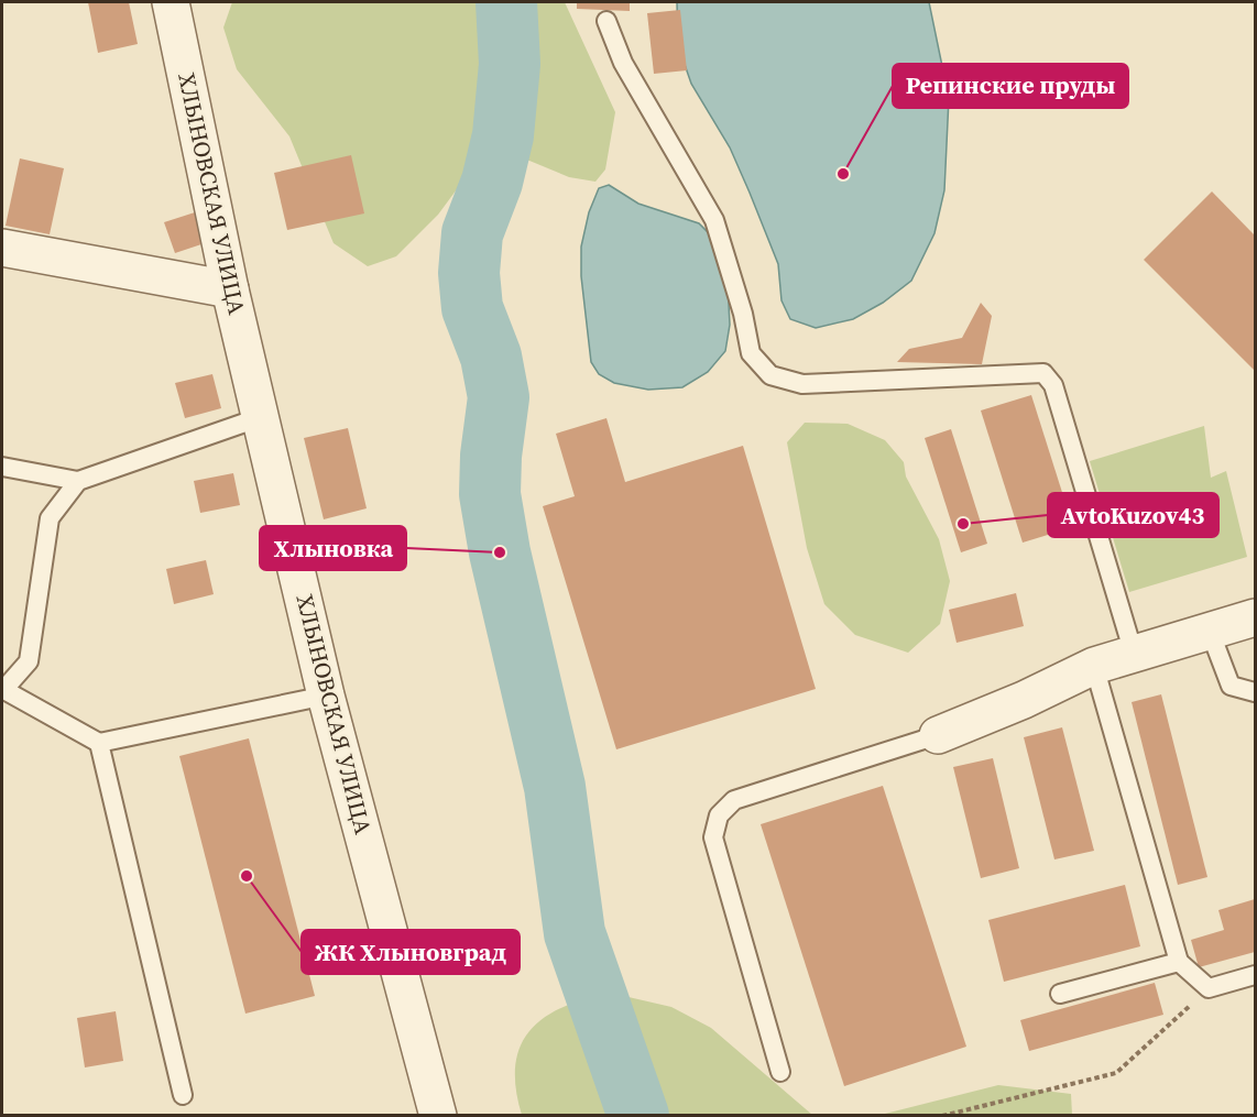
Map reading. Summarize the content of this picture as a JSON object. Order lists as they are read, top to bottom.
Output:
{
  "streets": {
    "street": ["ХЛЫНОВСКАЯ УЛИЦА"]
  },
  "places": [
    "Репинские пруды",
    "AvtoKuzov43",
    "Хлыновка",
    "ЖК Хлыновград"
  ]
}
